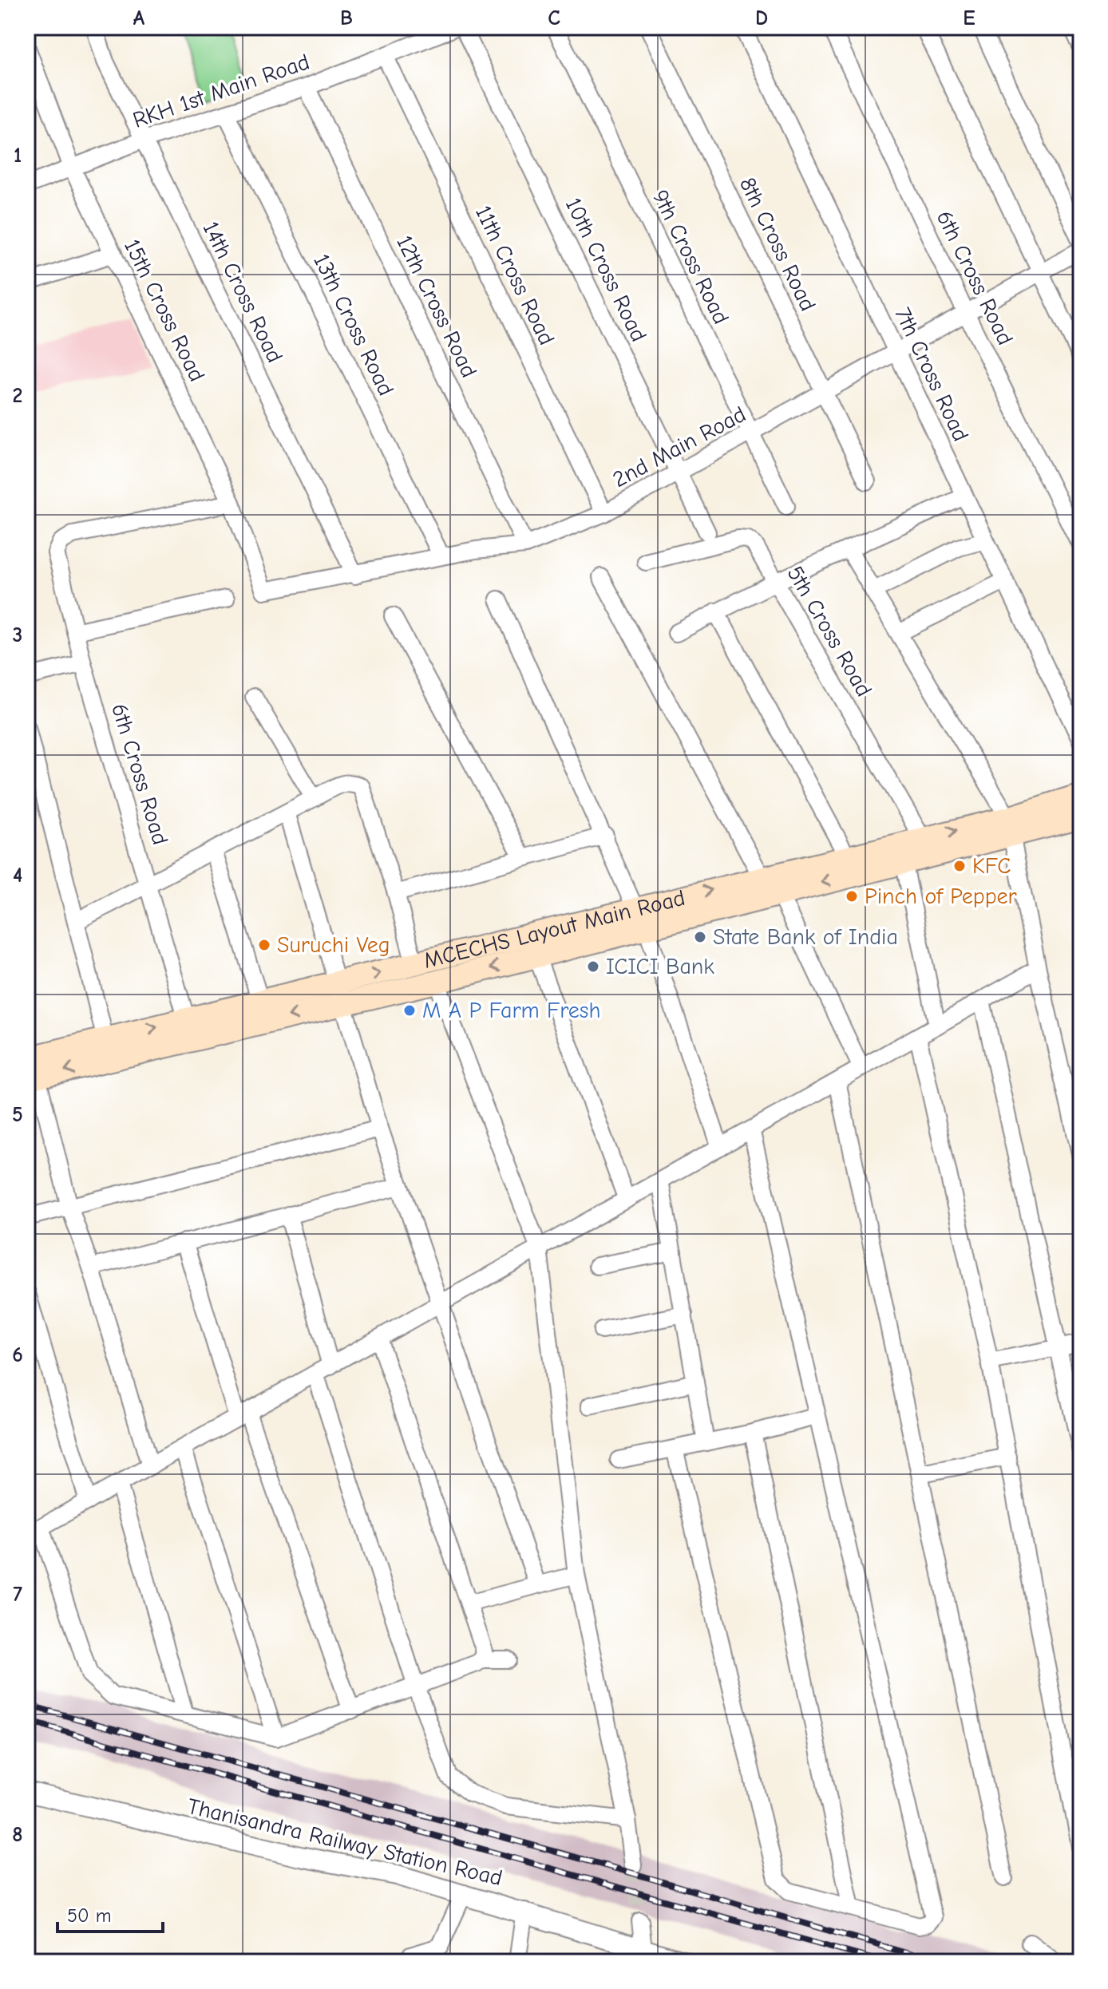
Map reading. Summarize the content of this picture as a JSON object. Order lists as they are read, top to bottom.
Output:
{
  "streets": {
    "main road": ["MCECHS Layout Main Road"],
    "street": [
      "RKH 1st Main Road",
      "8th Cross Road",
      "9th Cross Road",
      "10th Cross Road",
      "11th Cross Road",
      "6th Cross Road",
      "14th Cross Road",
      "12th Cross Road",
      "15th Cross Road",
      "13th Cross Road",
      "7th Cross Road",
      "2nd Main Road",
      "5th Cross Road",
      "Thanisandra Railway Station Road"
    ]
  },
  "crossings": [
    ["RKH 1st Main Road", "11th Cross Road"],
    ["RKH 1st Main Road", "14th Cross Road"],
    ["RKH 1st Main Road", "12th Cross Road"],
    ["RKH 1st Main Road", "15th Cross Road"],
    ["RKH 1st Main Road", "13th Cross Road"],
    ["8th Cross Road", "2nd Main Road"],
    ["9th Cross Road", "2nd Main Road"],
    ["10th Cross Road", "2nd Main Road"],
    ["11th Cross Road", "2nd Main Road"],
    ["6th Cross Road", "15th Cross Road"],
    ["6th Cross Road", "2nd Main Road"],
    ["6th Cross Road", "MCECHS Layout Main Road"],
    ["14th Cross Road", "2nd Main Road"],
    ["12th Cross Road", "2nd Main Road"],
    ["15th Cross Road", "2nd Main Road"],
    ["13th Cross Road", "2nd Main Road"],
    ["7th Cross Road", "2nd Main Road"],
    ["5th Cross Road", "MCECHS Layout Main Road"]
  ],
  "places": [
    "KFC",
    "Pinch of Pepper",
    "State Bank of India",
    "Suruchi Veg",
    "ICICI Bank",
    "M A P Farm Fresh"
  ],
  "scale_bar": "50 m",
  "grid": {
    "columns": [
      "A",
      "B",
      "C",
      "D",
      "E"
    ],
    "rows": [
      "1",
      "2",
      "3",
      "4",
      "5",
      "6",
      "7",
      "8"
    ]
  }
}
